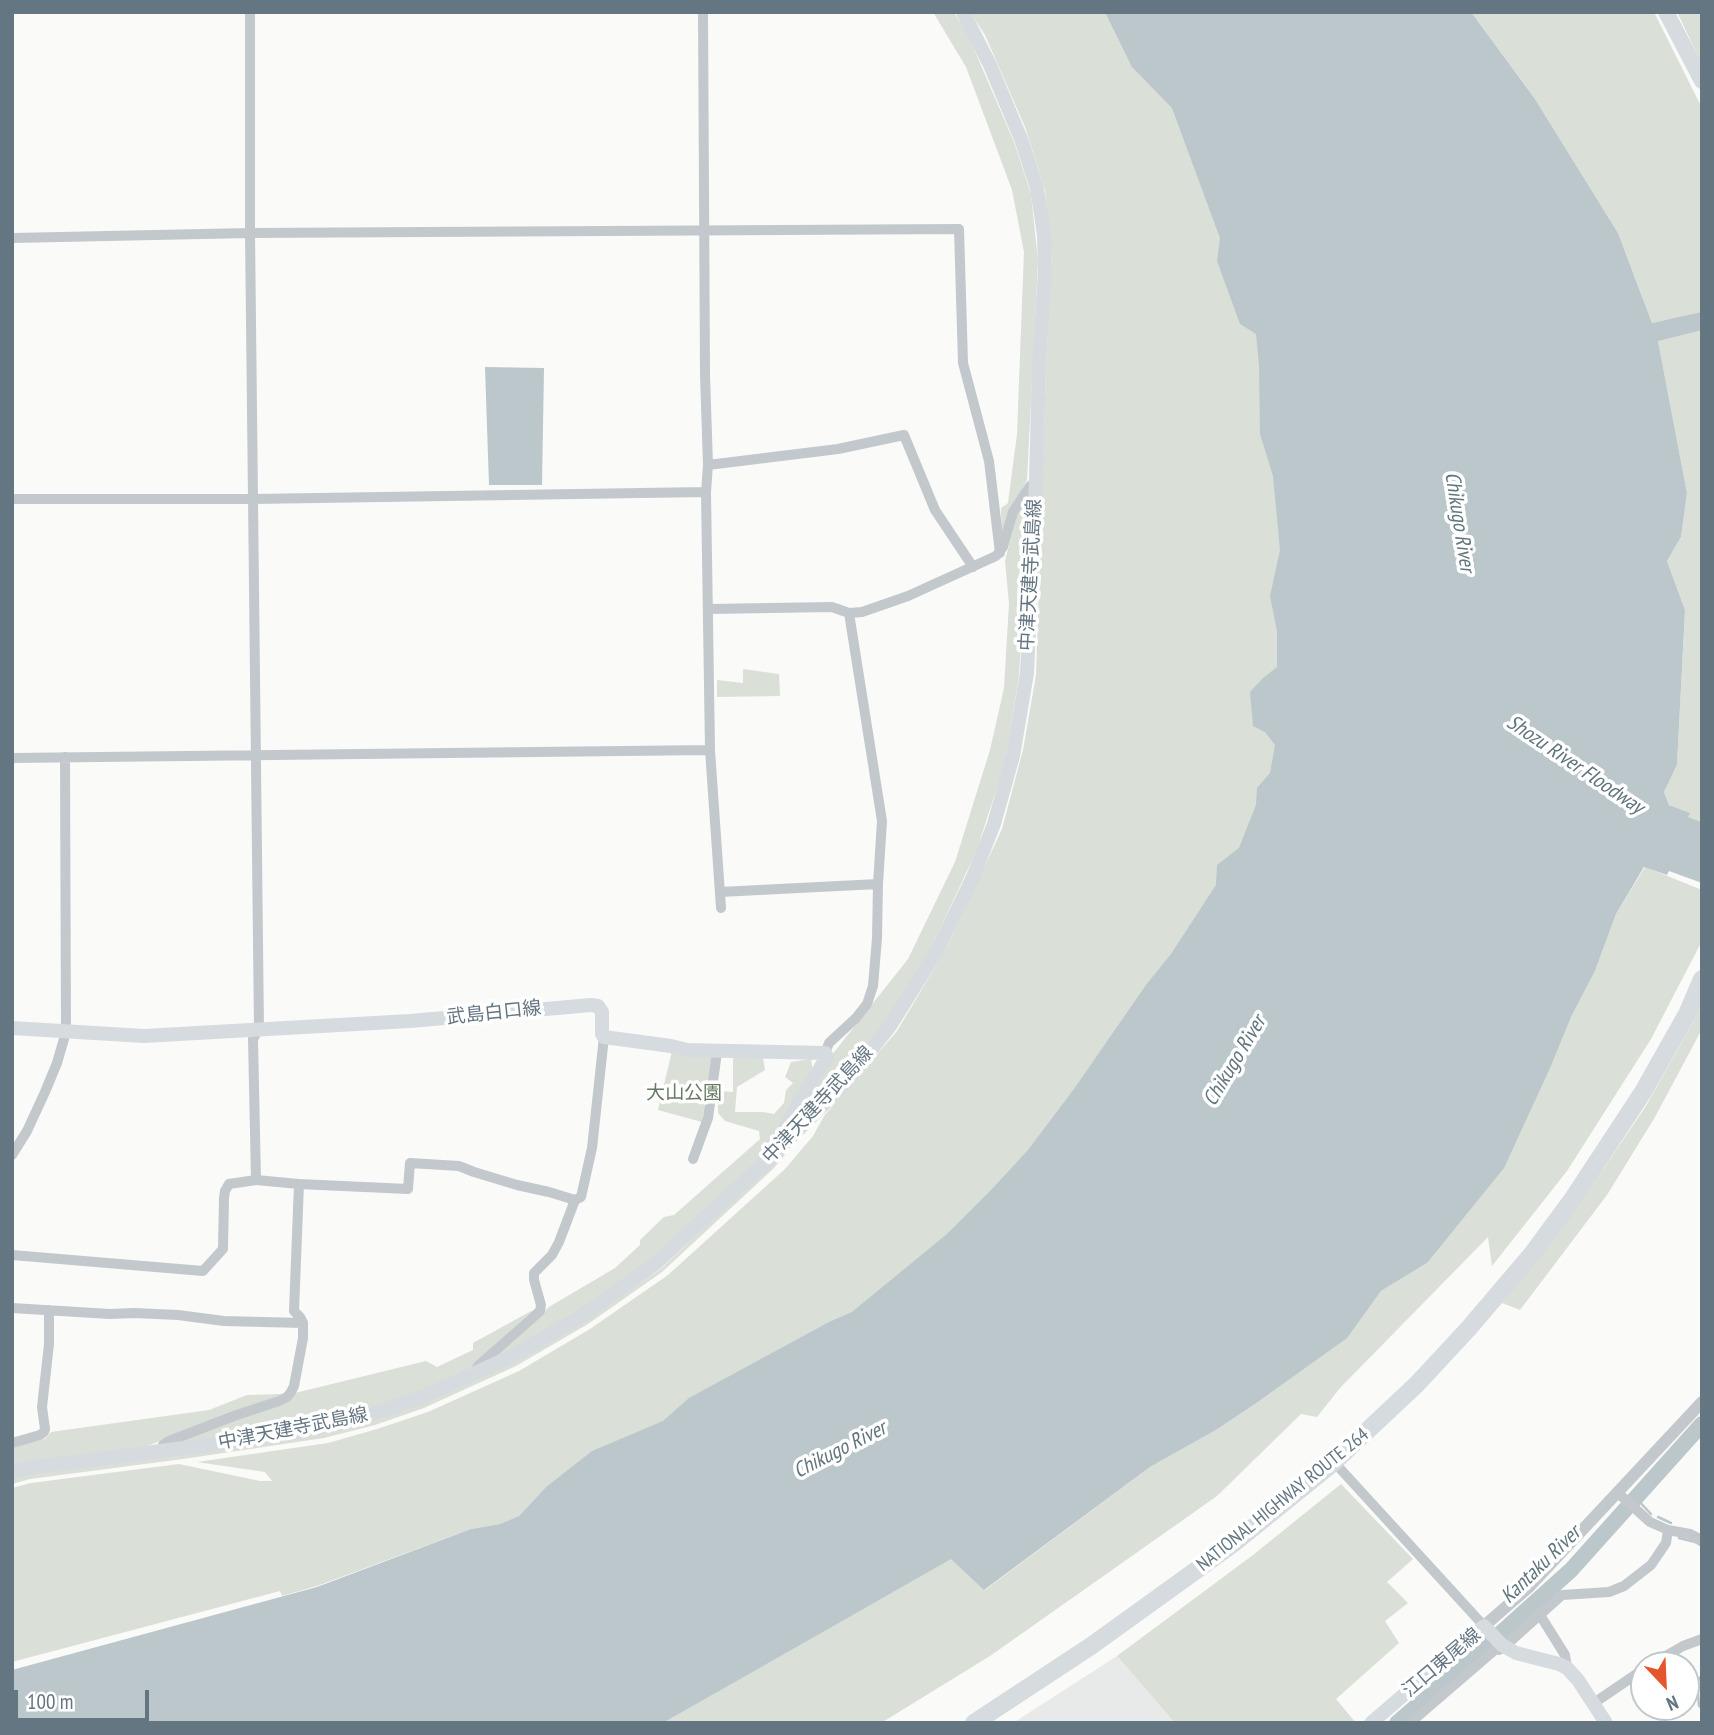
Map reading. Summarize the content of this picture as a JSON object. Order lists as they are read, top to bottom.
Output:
{
  "streets": {
    "highway": ["NATIONAL HIGHWAY ROUTE 264"],
    "main road": ["中津天建寺武島線", "武島白口線", "江口東尾線"]
  },
  "water": ["Chikugo River", "Shozu River Floodway", "Kantaku River"],
  "parks": ["大山公園"],
  "scale_bar": "100 m",
  "north": "bottom right"
}
